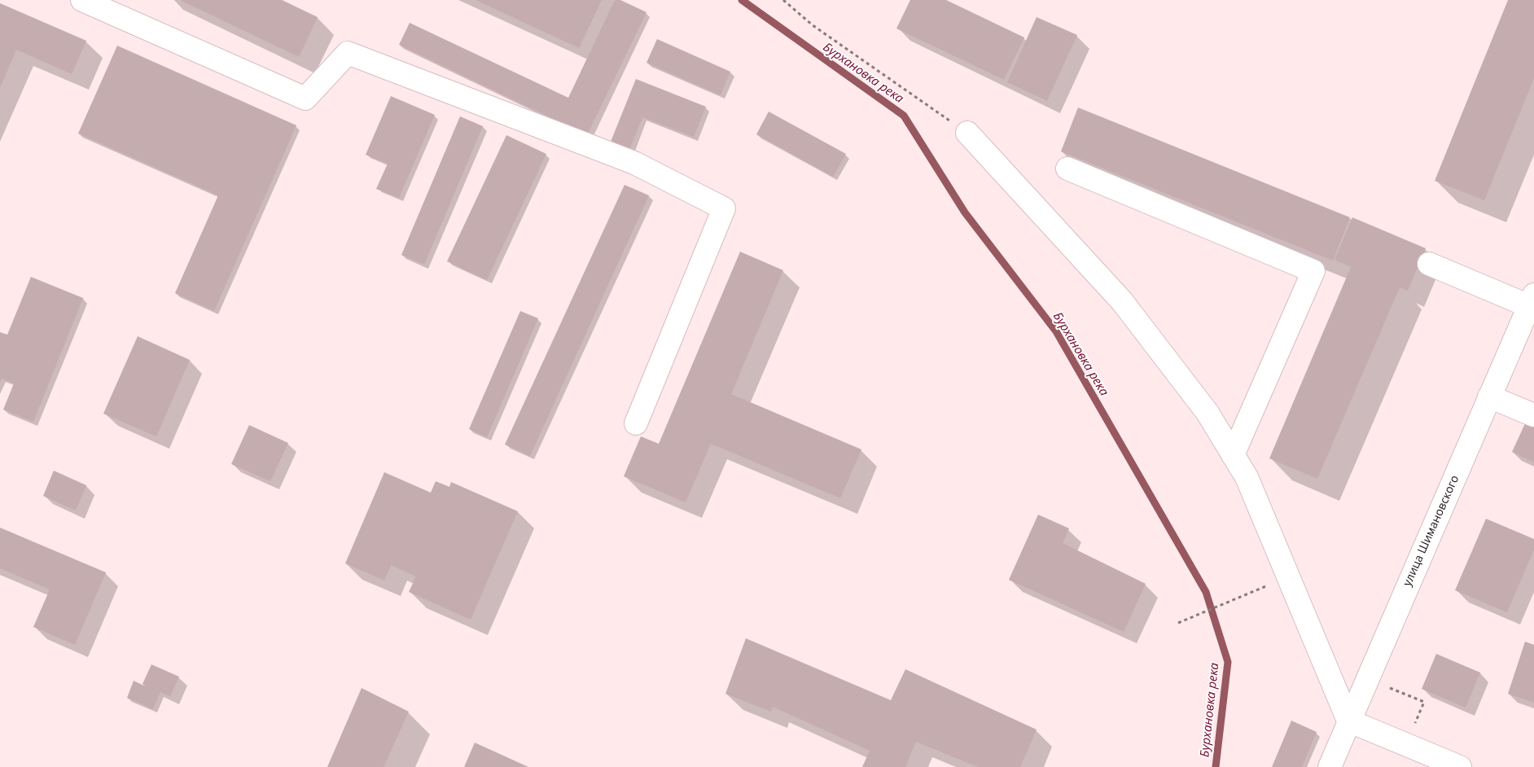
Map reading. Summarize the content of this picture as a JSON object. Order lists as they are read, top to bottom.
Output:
{
  "streets": {
    "street": ["улица Шимановского"]
  },
  "water": ["Бурхановка река"]
}
